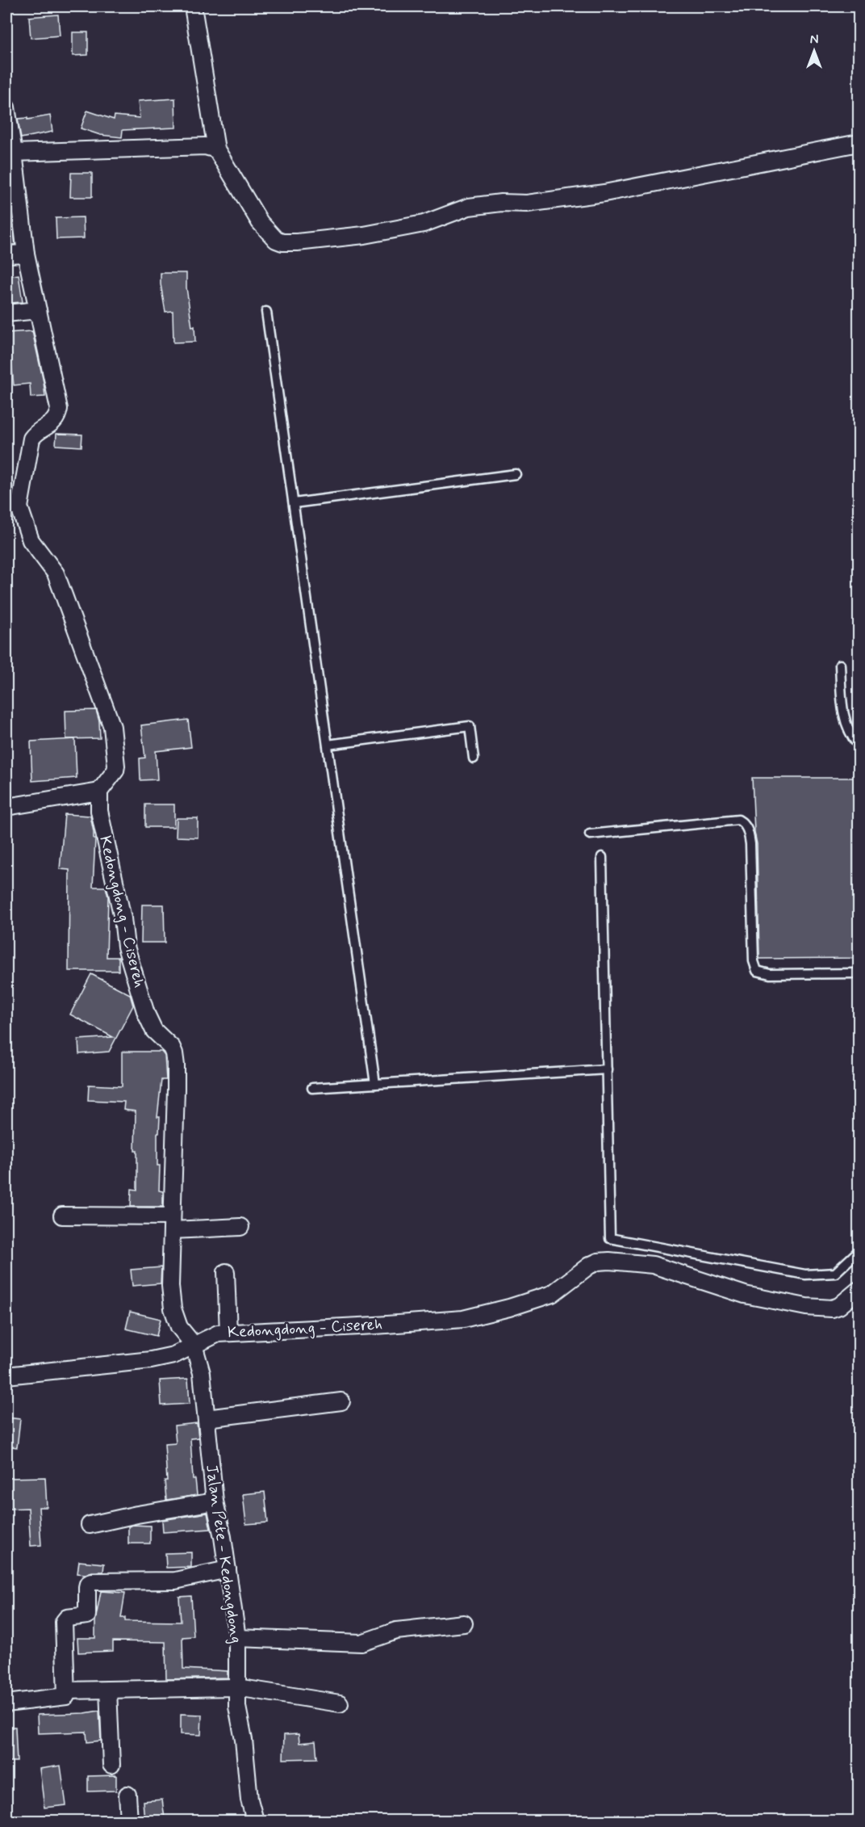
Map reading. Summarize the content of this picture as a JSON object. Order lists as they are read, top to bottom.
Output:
{
  "streets": {
    "street": ["Kedongdong - Cisereh", "Jalan Pete - Kedongdong"]
  },
  "crossings": [
    ["Kedongdong - Cisereh", "Jalan Pete - Kedongdong"]
  ],
  "north": "top"
}
